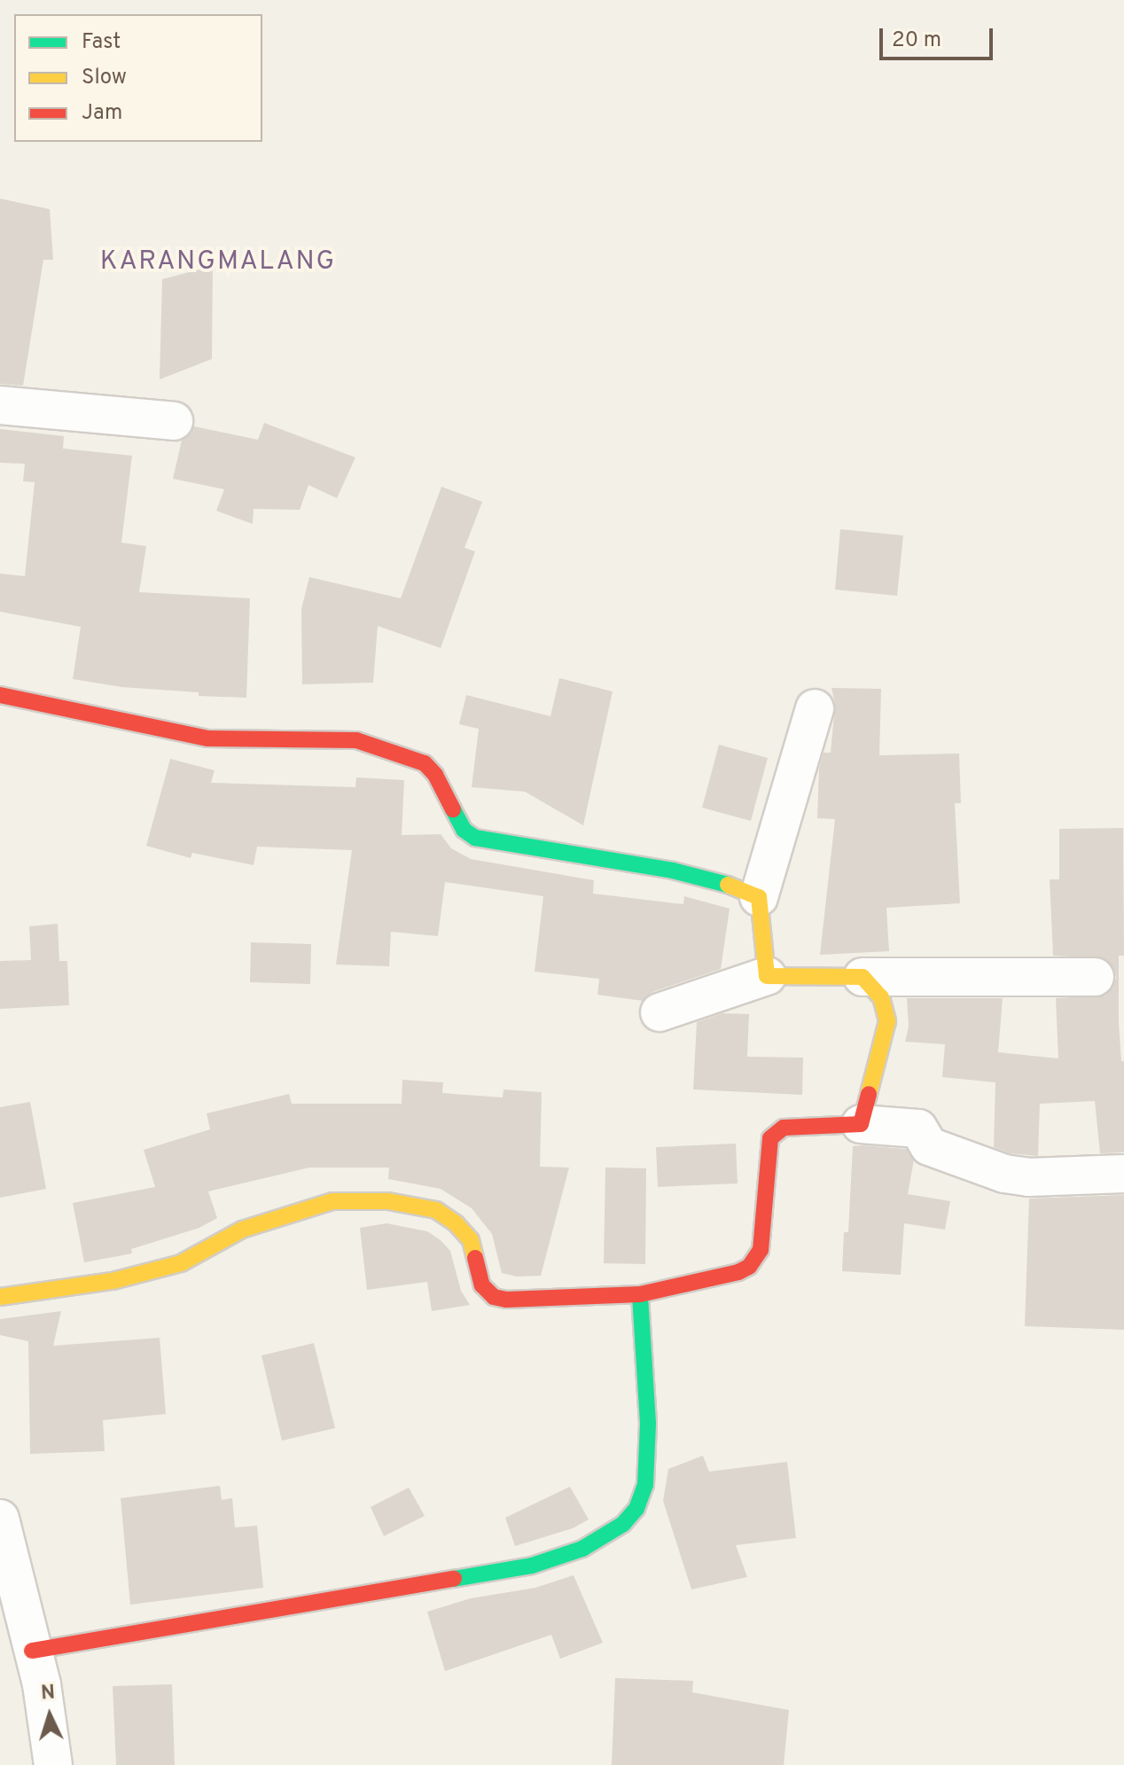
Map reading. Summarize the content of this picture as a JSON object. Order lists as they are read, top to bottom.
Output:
{
  "districts": ["KARANGMALANG"],
  "legend": ["Fast", "Slow", "Jam"],
  "scale_bar": "20 m",
  "north": "top"
}
